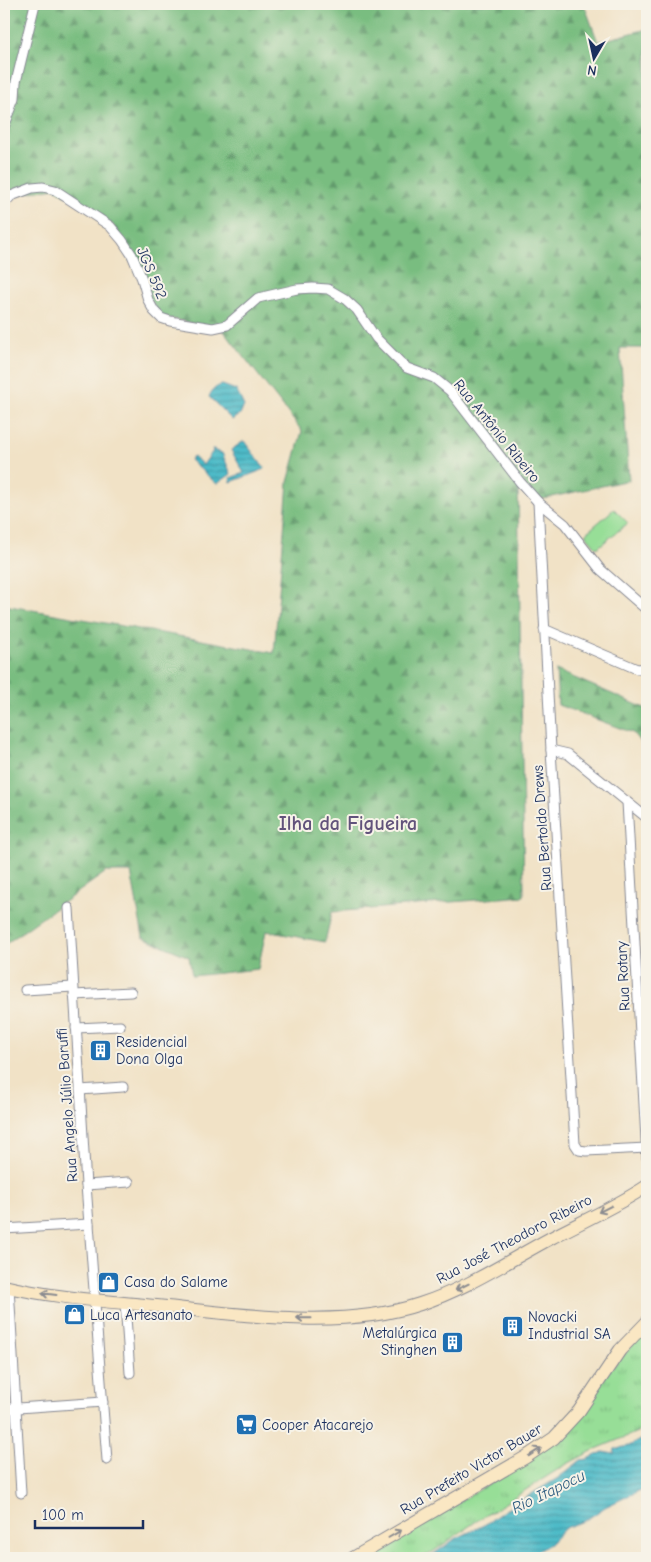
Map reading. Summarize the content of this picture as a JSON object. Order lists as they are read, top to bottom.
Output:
{
  "streets": {
    "main road": ["Rua José Theodoro Ribeiro", "Rua Prefeito Victor Bauer"],
    "street": [
      "JGS 592",
      "Rua Antônio Ribeiro",
      "Rua Bertoldo Drews",
      "Rua Rotary",
      "Rua Angelo Júlio Baruffi"
    ]
  },
  "crossings": [
    ["JGS 592", "Rua Antônio Ribeiro"],
    ["Rua Antônio Ribeiro", "Rua Bertoldo Drews"],
    ["Rua Bertoldo Drews", "Rua Rotary"],
    ["Rua Angelo Júlio Baruffi", "Rua José Theodoro Ribeiro"]
  ],
  "one_way": ["Rua José Theodoro Ribeiro", "Rua Prefeito Victor Bauer"],
  "districts": ["Ilha da Figueira"],
  "water": ["Rio Itapocu"],
  "places": {
    "building": ["Residencial Dona Olga", "Novacki Industrial SA", "Metalúrgica Stinghen"],
    "shop": ["Casa do Salame", "Luca Artesanato"],
    "supermarket": ["Cooper Atacarejo"]
  },
  "scale_bar": "100 m",
  "north": "bottom"
}
